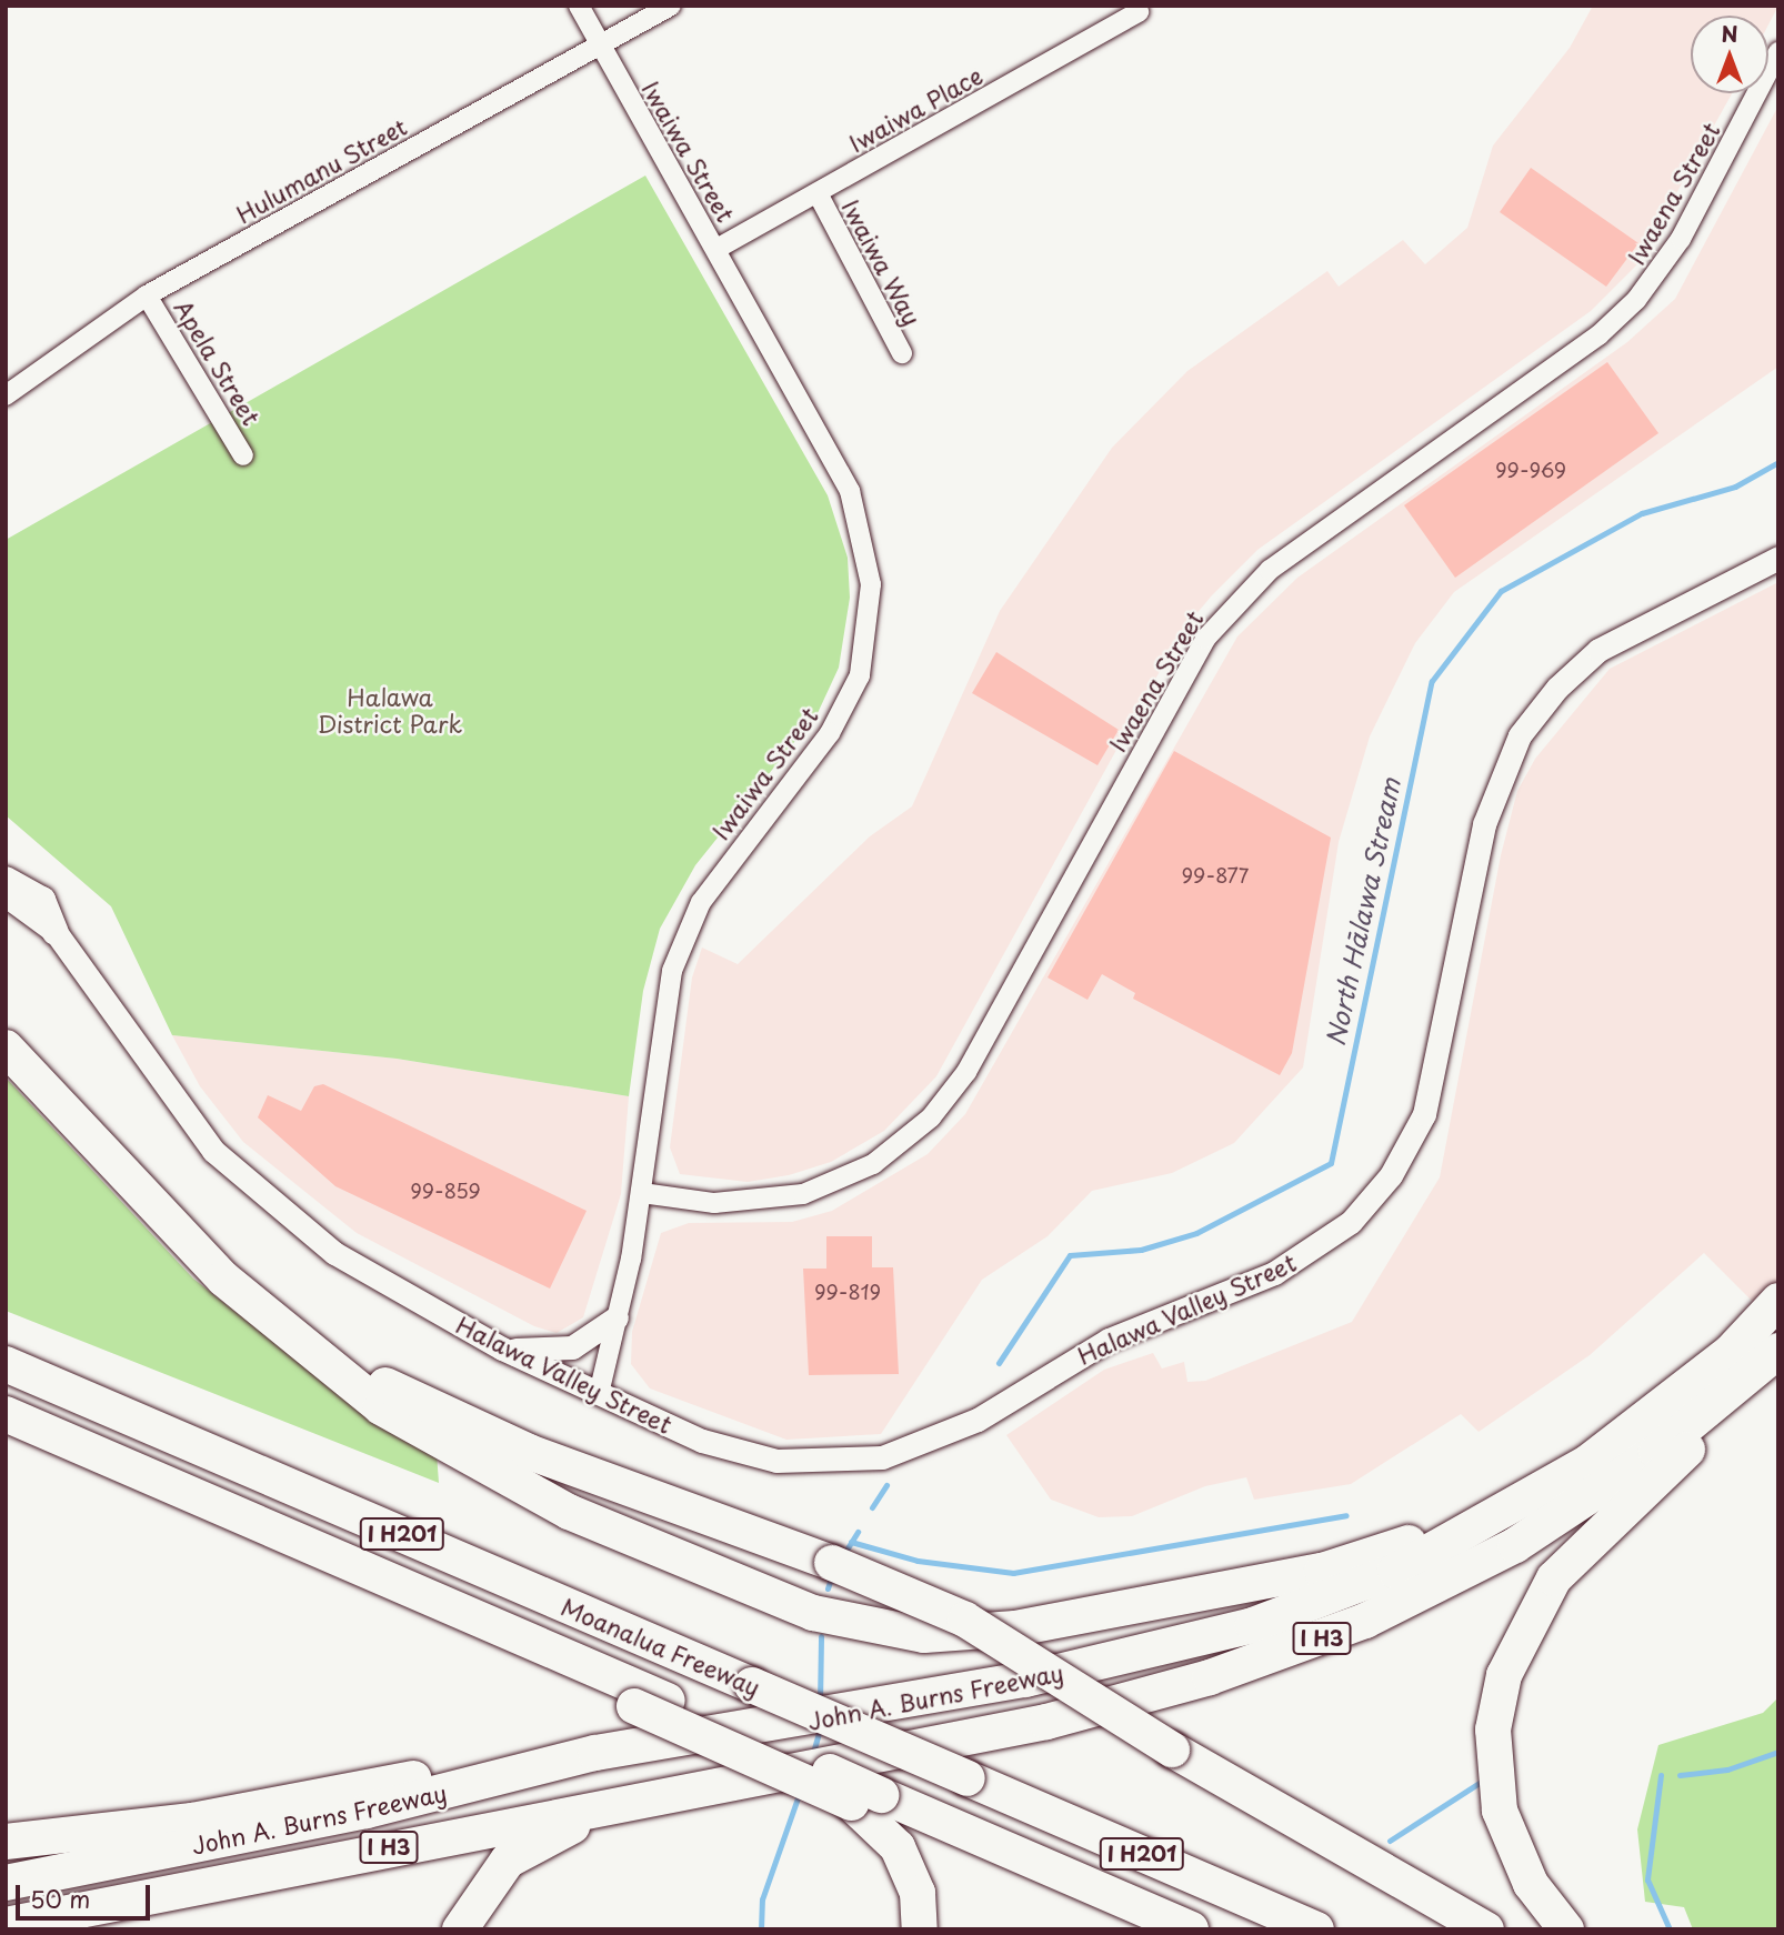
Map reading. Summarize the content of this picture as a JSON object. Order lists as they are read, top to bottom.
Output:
{
  "streets": {
    "highway": [
      "I H201",
      "I H3",
      "Moanalua Freeway",
      "John A. Burns Freeway"
    ],
    "street": [
      "Iwaiwa Place",
      "Iwaiwa Street",
      "Hulumanu Street",
      "Iwaena Street",
      "Iwaiwa Way",
      "Apela Street",
      "Halawa Valley Street"
    ]
  },
  "crossings": [
    ["Iwaiwa Place", "Iwaiwa Street"],
    ["Iwaiwa Place", "Iwaiwa Way"],
    ["Iwaiwa Street", "Hulumanu Street"],
    ["Iwaiwa Street", "Iwaena Street"],
    ["Iwaiwa Street", "Halawa Valley Street"],
    ["Hulumanu Street", "Apela Street"]
  ],
  "water": ["North Hālawa Stream"],
  "parks": ["Halawa District Park"],
  "house_numbers": [
    "99-969",
    "99-877",
    "99-859",
    "99-819"
  ],
  "scale_bar": "50 m",
  "north": "top"
}
